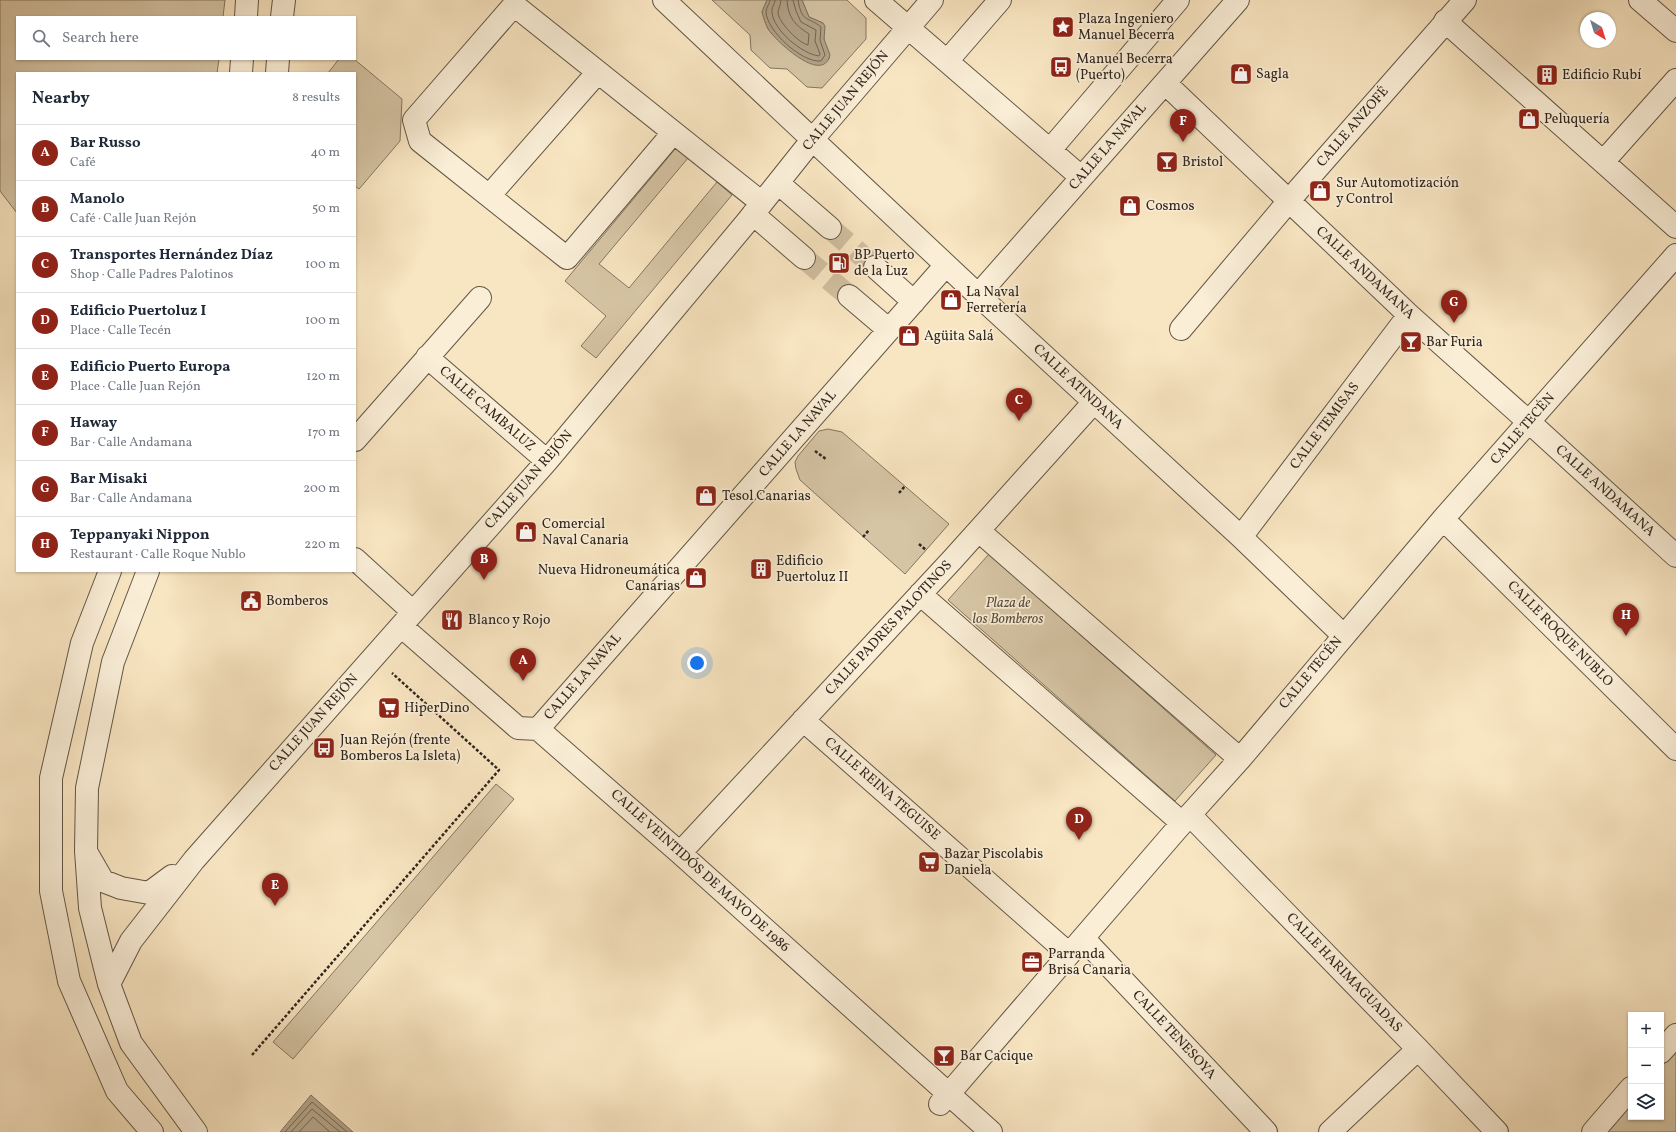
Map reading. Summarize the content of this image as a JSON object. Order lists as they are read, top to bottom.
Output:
{
  "streets": {
    "street": [
      "CALLE JUAN REJÓN",
      "CALLE ANZOFÉ",
      "CALLE LA NAVAL",
      "CALLE ANDAMANA",
      "CALLE ATINDANA",
      "CALLE CAMBALUZ",
      "CALLE TEMISAS",
      "CALLE TECÉN",
      "CALLE PADRES PALOTINOS",
      "CALLE ROQUE NUBLO",
      "CALLE REINA TEGUISE",
      "CALLE VEINTIDÓS DE MAYO DE 1986",
      "CALLE HARIMAGUADAS",
      "CALLE TENESOYA"
    ]
  },
  "crossings": [
    ["CALLE JUAN REJÓN", "CALLE ATINDANA"],
    ["CALLE JUAN REJÓN", "CALLE CAMBALUZ"],
    ["CALLE ANZOFÉ", "CALLE ANDAMANA"],
    ["CALLE LA NAVAL", "CALLE ANDAMANA"],
    ["CALLE LA NAVAL", "CALLE ATINDANA"],
    ["CALLE LA NAVAL", "CALLE VEINTIDÓS DE MAYO DE 1986"],
    ["CALLE ANDAMANA", "CALLE TEMISAS"],
    ["CALLE ANDAMANA", "CALLE TECÉN"],
    ["CALLE ATINDANA", "CALLE TEMISAS"],
    ["CALLE ATINDANA", "CALLE TECÉN"],
    ["CALLE ATINDANA", "CALLE PADRES PALOTINOS"],
    ["CALLE TECÉN", "CALLE ROQUE NUBLO"],
    ["CALLE TECÉN", "CALLE REINA TEGUISE"],
    ["CALLE TECÉN", "CALLE VEINTIDÓS DE MAYO DE 1986"],
    ["CALLE TECÉN", "CALLE HARIMAGUADAS"],
    ["CALLE TECÉN", "CALLE TENESOYA"],
    ["CALLE PADRES PALOTINOS", "CALLE REINA TEGUISE"],
    ["CALLE PADRES PALOTINOS", "CALLE VEINTIDÓS DE MAYO DE 1986"],
    ["CALLE PADRES PALOTINOS", "CALLE HARIMAGUADAS"],
    ["CALLE REINA TEGUISE", "CALLE TENESOYA"]
  ],
  "parks": ["Plaza de los Bomberos"],
  "places": {
    "place": ["Plaza Ingeniero Manuel Becerra"],
    "bus stop": ["Manuel Becerra (Puerto)", "Juan Rejón (frente Bomberos La Isleta)"],
    "shop": [
      "Sagla",
      "Peluquería",
      "Sur Automotización y Control",
      "Cosmos",
      "La Naval Ferretería",
      "Agüita Salá",
      "Tesol Canarias",
      "Comercial Naval Canaria",
      "Nueva Hidroneumática Canarias"
    ],
    "building": ["Edificio Rubí", "Edificio Puertoluz II"],
    "bar": ["Bristol", "Bar Furia", "Bar Cacique"],
    "fuel station": ["BP Puerto de la Luz"],
    "public building": ["Bomberos"],
    "restaurant": ["Blanco y Rojo"],
    "supermarket": ["HiperDino", "Bazar Piscolabis Daniela"],
    "office": ["Parranda Brisa Canaria"]
  },
  "north": "bottom right",
  "page": {
    "search": "Search here",
    "heading": ["Nearby", "8 results"],
    "pins": [
      "F",
      "G",
      "C",
      "B",
      "H",
      "A",
      "D",
      "E"
    ],
    "list": [
      {
        "mark": "A",
        "name": "Bar Russo",
        "note": "Café",
        "value": "40 m"
      },
      {
        "mark": "B",
        "name": "Manolo",
        "note": "Café · Calle Juan Rejón",
        "value": "50 m"
      },
      {
        "mark": "C",
        "name": "Transportes Hernández Díaz",
        "note": "Shop · Calle Padres Palotinos",
        "value": "100 m"
      },
      {
        "mark": "D",
        "name": "Edificio Puertoluz I",
        "note": "Place · Calle Tecén",
        "value": "100 m"
      },
      {
        "mark": "E",
        "name": "Edificio Puerto Europa",
        "note": "Place · Calle Juan Rejón",
        "value": "120 m"
      },
      {
        "mark": "F",
        "name": "Haway",
        "note": "Bar · Calle Andamana",
        "value": "170 m"
      },
      {
        "mark": "G",
        "name": "Bar Misaki",
        "note": "Bar · Calle Andamana",
        "value": "200 m"
      },
      {
        "mark": "H",
        "name": "Teppanyaki Nippon",
        "note": "Restaurant · Calle Roque Nublo",
        "value": "220 m"
      }
    ],
    "map_buttons": ["+", "−"]
  }
}
